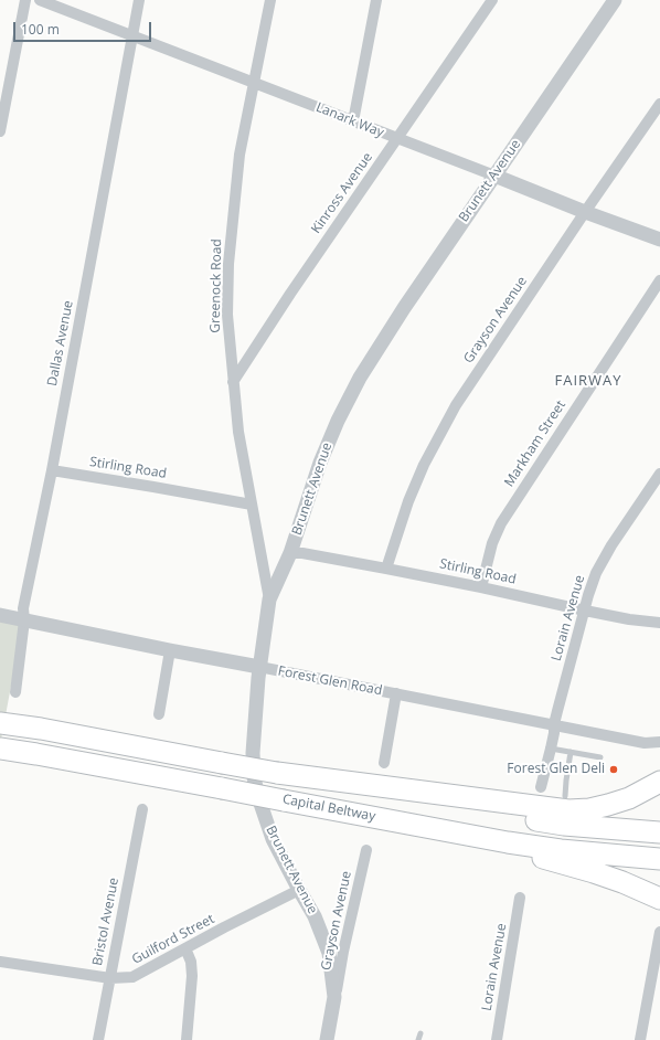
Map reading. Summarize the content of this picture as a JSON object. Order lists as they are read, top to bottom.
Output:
{
  "streets": {
    "highway": ["Capital Beltway"],
    "street": [
      "Lanark Way",
      "Brunett Avenue",
      "Kinross Avenue",
      "Greenock Road",
      "Grayson Avenue",
      "Dallas Avenue",
      "Markham Street",
      "Stirling Road",
      "Lorain Avenue",
      "Forest Glen Road",
      "Bristol Avenue",
      "Guilford Street"
    ]
  },
  "crossings": [
    ["Lanark Way", "Brunett Avenue"],
    ["Lanark Way", "Kinross Avenue"],
    ["Lanark Way", "Greenock Road"],
    ["Lanark Way", "Grayson Avenue"],
    ["Lanark Way", "Dallas Avenue"],
    ["Brunett Avenue", "Greenock Road"],
    ["Brunett Avenue", "Grayson Avenue"],
    ["Brunett Avenue", "Stirling Road"],
    ["Brunett Avenue", "Forest Glen Road"],
    ["Brunett Avenue", "Guilford Street"],
    ["Kinross Avenue", "Greenock Road"],
    ["Greenock Road", "Stirling Road"],
    ["Grayson Avenue", "Stirling Road"],
    ["Dallas Avenue", "Stirling Road"],
    ["Dallas Avenue", "Forest Glen Road"],
    ["Markham Street", "Stirling Road"],
    ["Stirling Road", "Lorain Avenue"],
    ["Lorain Avenue", "Forest Glen Road"],
    ["Bristol Avenue", "Guilford Street"]
  ],
  "districts": ["FAIRWAY"],
  "places": ["Forest Glen Deli"],
  "scale_bar": "100 m"
}
